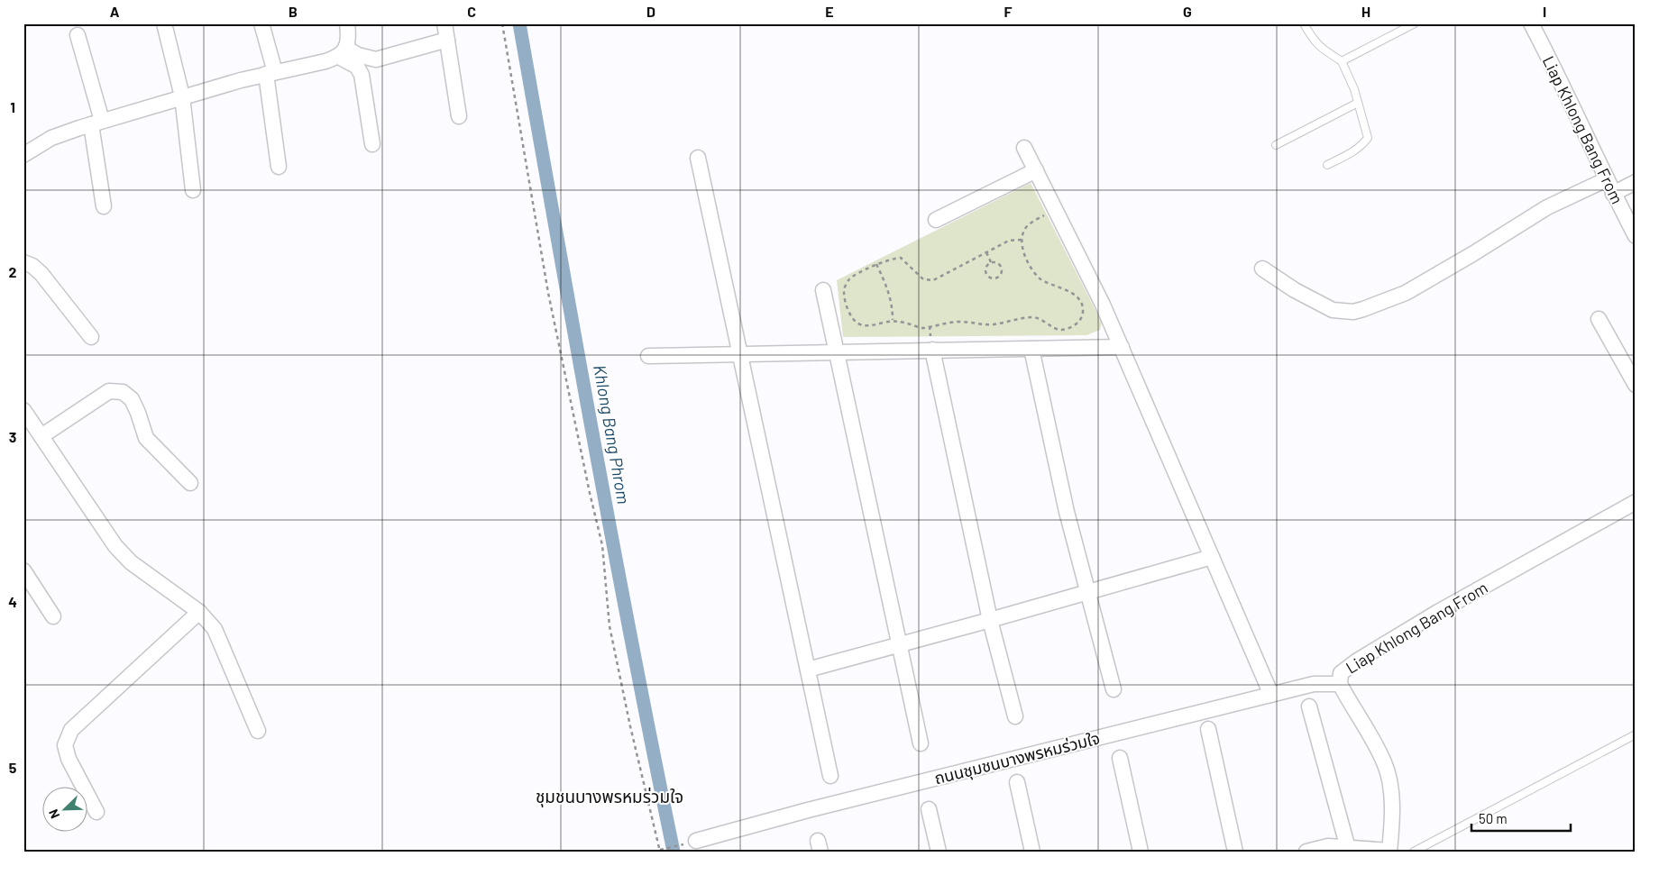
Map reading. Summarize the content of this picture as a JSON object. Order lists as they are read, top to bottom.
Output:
{
  "streets": {
    "street": ["Liap Khlong Bang From", "ถนนชุมชนบางพรหมร่วมใจ"]
  },
  "crossings": [
    ["Liap Khlong Bang From", "ถนนชุมชนบางพรหมร่วมใจ"]
  ],
  "districts": ["ชุมชนบางพรหมร่วมใจ"],
  "water": ["Khlong Bang Phrom"],
  "scale_bar": "50 m",
  "north": "bottom left",
  "grid": {
    "columns": [
      "A",
      "B",
      "C",
      "D",
      "E",
      "F",
      "G",
      "H",
      "I"
    ],
    "rows": [
      "1",
      "2",
      "3",
      "4",
      "5"
    ]
  }
}
